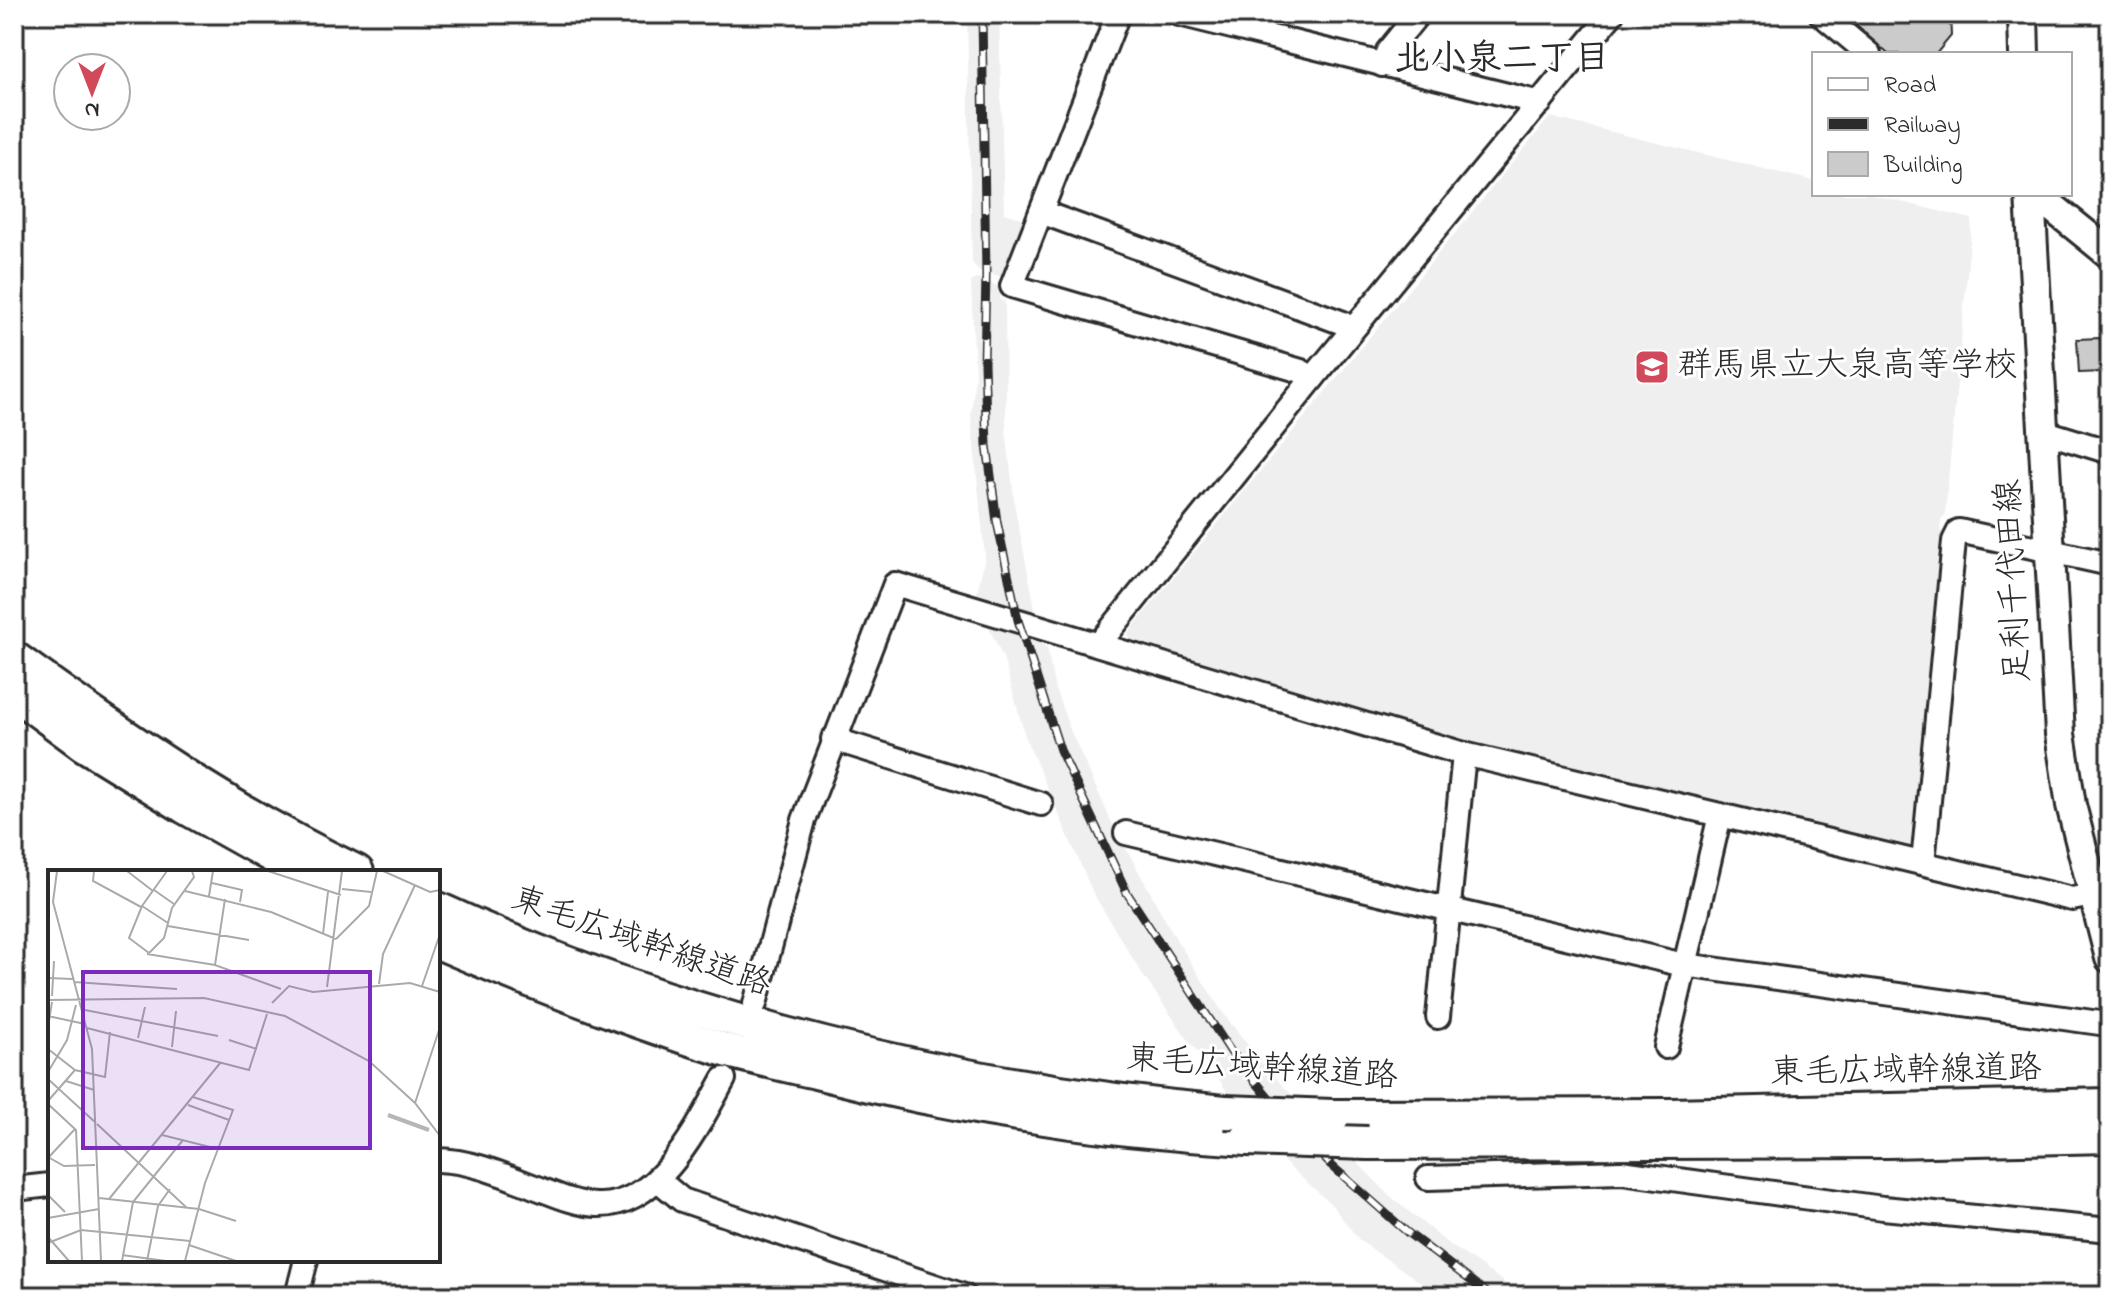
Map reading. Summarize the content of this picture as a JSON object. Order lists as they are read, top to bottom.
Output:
{
  "streets": {
    "highway": ["東毛広域幹線道路"],
    "main road": ["足利千代田線"]
  },
  "districts": ["北小泉二丁目"],
  "places": {
    "school or university": ["群馬県立大泉高等学校"]
  },
  "legend": ["Road", "Railway", "Building"],
  "north": "bottom"
}
